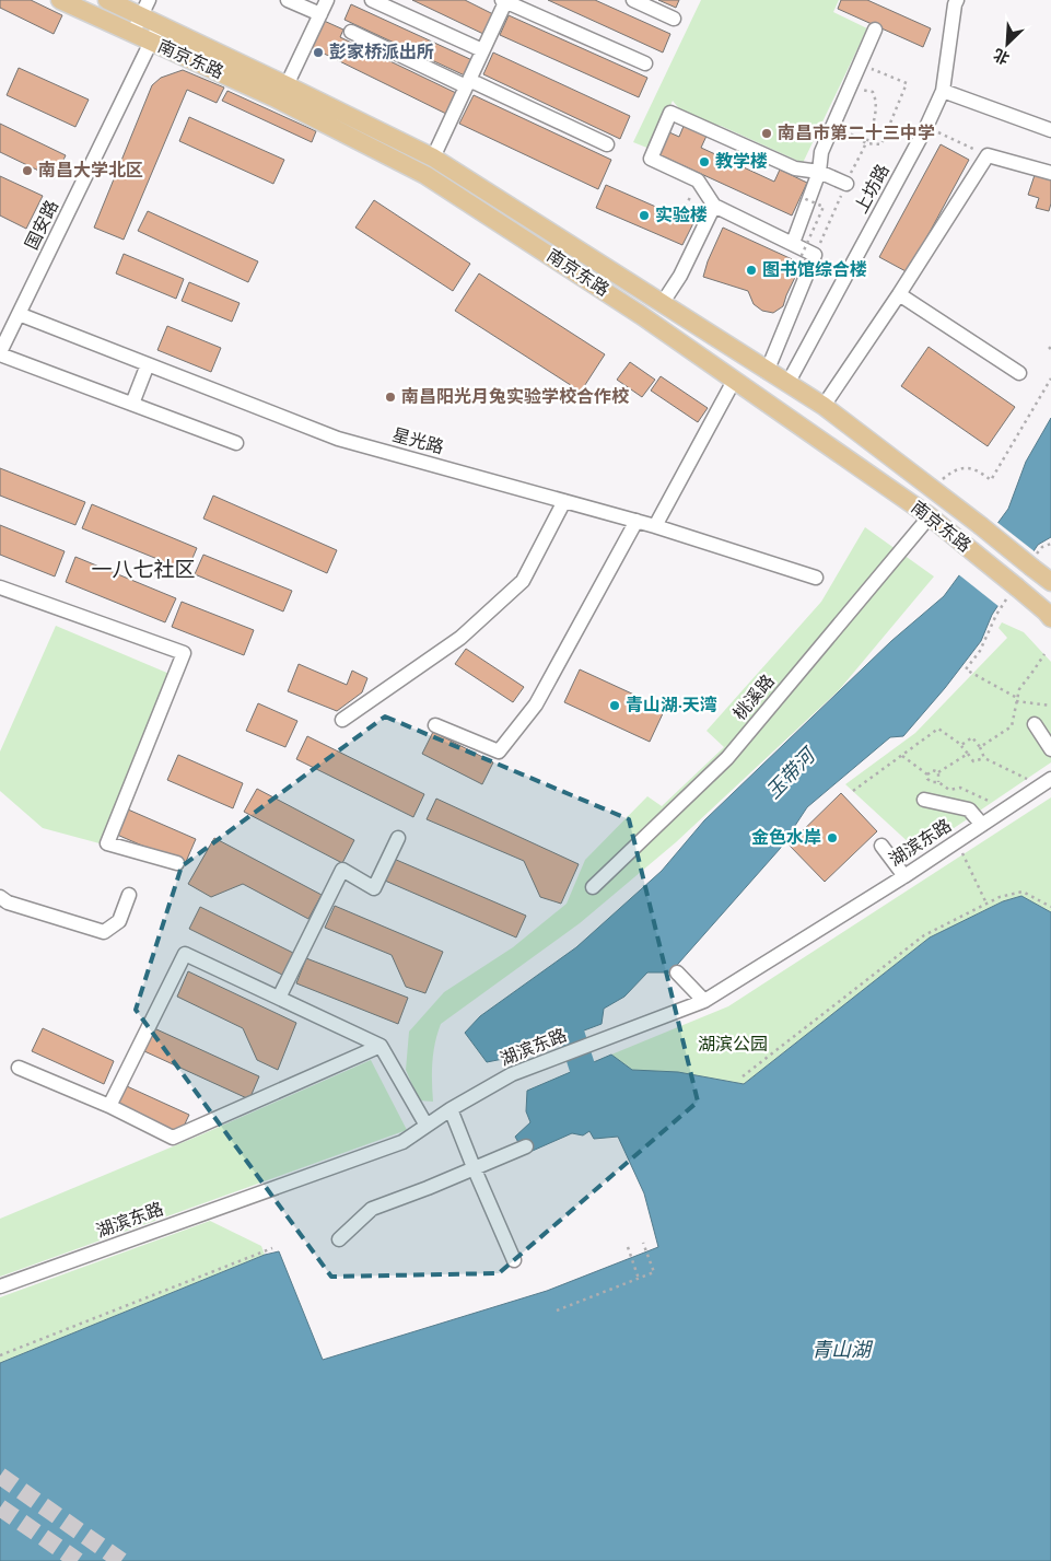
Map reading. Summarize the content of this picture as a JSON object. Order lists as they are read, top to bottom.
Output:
{
  "streets": {
    "main road": ["南京东路"],
    "street": [
      "上坊路",
      "国安路",
      "星光路",
      "桃溪路",
      "湖滨东路"
    ]
  },
  "crossings": [
    ["南京东路", "上坊路"],
    ["南京东路", "国安路"],
    ["南京东路", "桃溪路"],
    ["国安路", "星光路"]
  ],
  "districts": ["一八七社区"],
  "water": ["玉带河", "青山湖"],
  "parks": ["湖滨公园"],
  "places": [
    "彭家桥派出所",
    "南昌市第二十三中学",
    "教学楼",
    "南昌大学北区",
    "实验楼",
    "图书馆综合楼",
    "南昌阳光月兔实验学校合作校",
    "青山湖·天湾",
    "金色水岸"
  ],
  "north": "bottom left"
}
